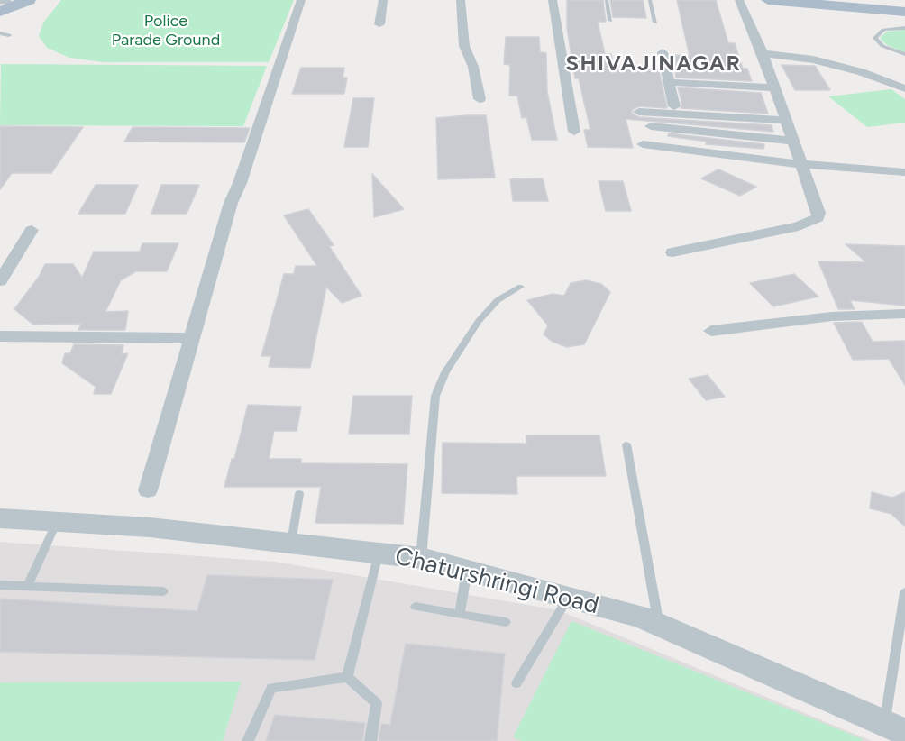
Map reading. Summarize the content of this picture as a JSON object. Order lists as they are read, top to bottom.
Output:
{
  "streets": {
    "street": ["Chaturshringi Road"]
  },
  "districts": ["SHIVAJINAGAR"],
  "parks": ["Police Parade Ground"]
}
